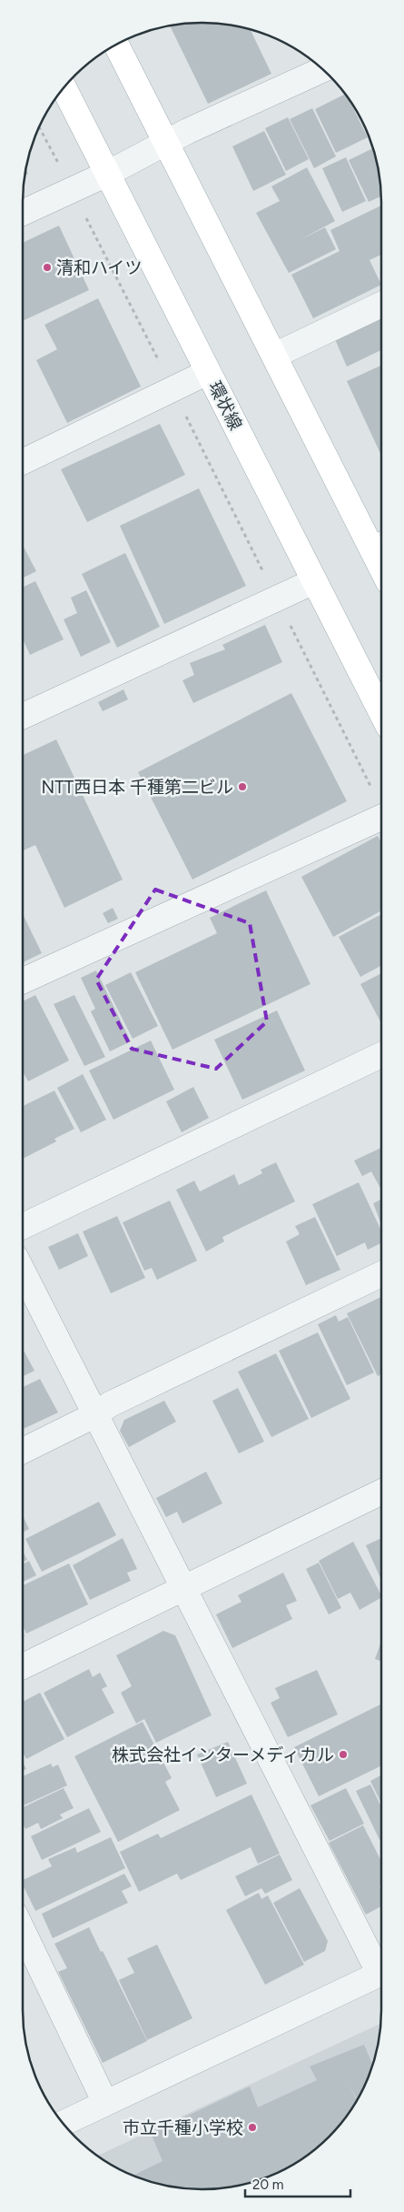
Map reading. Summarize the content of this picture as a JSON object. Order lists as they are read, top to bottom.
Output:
{
  "streets": {
    "main road": ["環状線"]
  },
  "places": [
    "清和ハイツ",
    "NTT西日本 千種第二ビル",
    "株式会社インターメディカル",
    "市立千種小学校"
  ],
  "scale_bar": "20 m"
}
